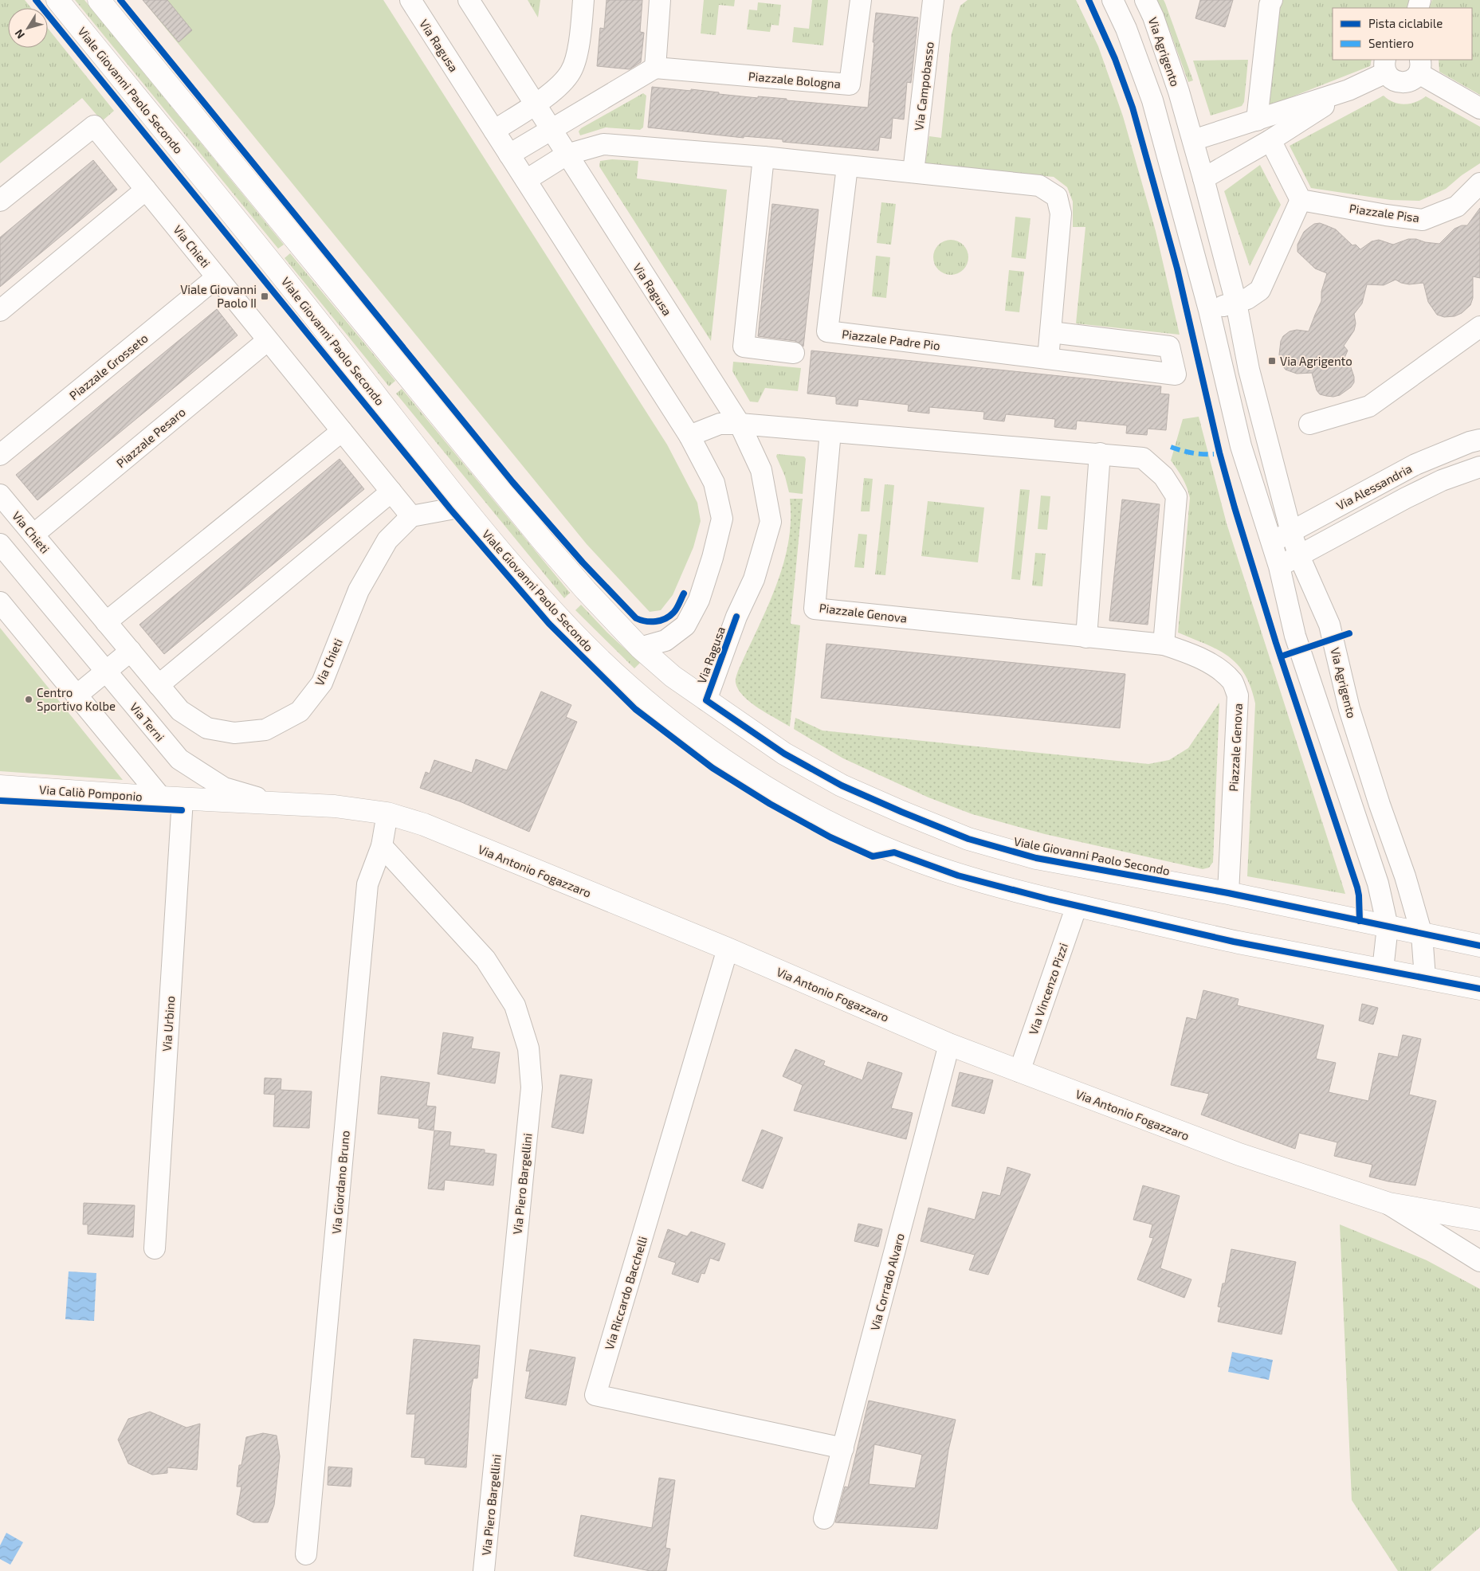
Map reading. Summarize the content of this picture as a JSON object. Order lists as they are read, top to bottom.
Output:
{
  "streets": {
    "main road": ["Viale Giovanni Paolo Secondo", "Via Caliò Pomponio", "Via Antonio Fogazzaro"],
    "street": [
      "Via Ragusa",
      "Via Agrigento",
      "Piazzale Bologna",
      "Via Campobasso",
      "Piazzale Pisa",
      "Via Chieti",
      "Piazzale Padre Pio",
      "Piazzale Grosseto",
      "Piazzale Pesaro",
      "Via Alessandria",
      "Piazzale Genova",
      "Via Terni",
      "Via Vincenzo Pizzi",
      "Via Urbino",
      "Via Giordano Bruno",
      "Via Piero Bargellini",
      "Via Corrado Alvaro",
      "Via Riccardo Bacchelli"
    ]
  },
  "crossings": [
    ["Via Ragusa", "Viale Giovanni Paolo Secondo"],
    ["Via Agrigento", "Viale Giovanni Paolo Secondo"],
    ["Via Agrigento", "Via Alessandria"],
    ["Viale Giovanni Paolo Secondo", "Piazzale Genova"],
    ["Viale Giovanni Paolo Secondo", "Via Vincenzo Pizzi"],
    ["Via Chieti", "Piazzale Grosseto"],
    ["Via Chieti", "Piazzale Pesaro"],
    ["Via Terni", "Via Antonio Fogazzaro"],
    ["Via Caliò Pomponio", "Via Antonio Fogazzaro"],
    ["Via Caliò Pomponio", "Via Urbino"],
    ["Via Antonio Fogazzaro", "Via Vincenzo Pizzi"],
    ["Via Antonio Fogazzaro", "Via Urbino"],
    ["Via Antonio Fogazzaro", "Via Giordano Bruno"],
    ["Via Antonio Fogazzaro", "Via Corrado Alvaro"],
    ["Via Antonio Fogazzaro", "Via Riccardo Bacchelli"],
    ["Via Giordano Bruno", "Via Piero Bargellini"],
    ["Via Corrado Alvaro", "Via Riccardo Bacchelli"]
  ],
  "places": {
    "transit": ["Viale Giovanni Paolo II", "Via Agrigento"],
    "other": ["Centro Sportivo Kolbe"]
  },
  "legend": ["Pista ciclabile", "Sentiero"],
  "north": "bottom left"
}
